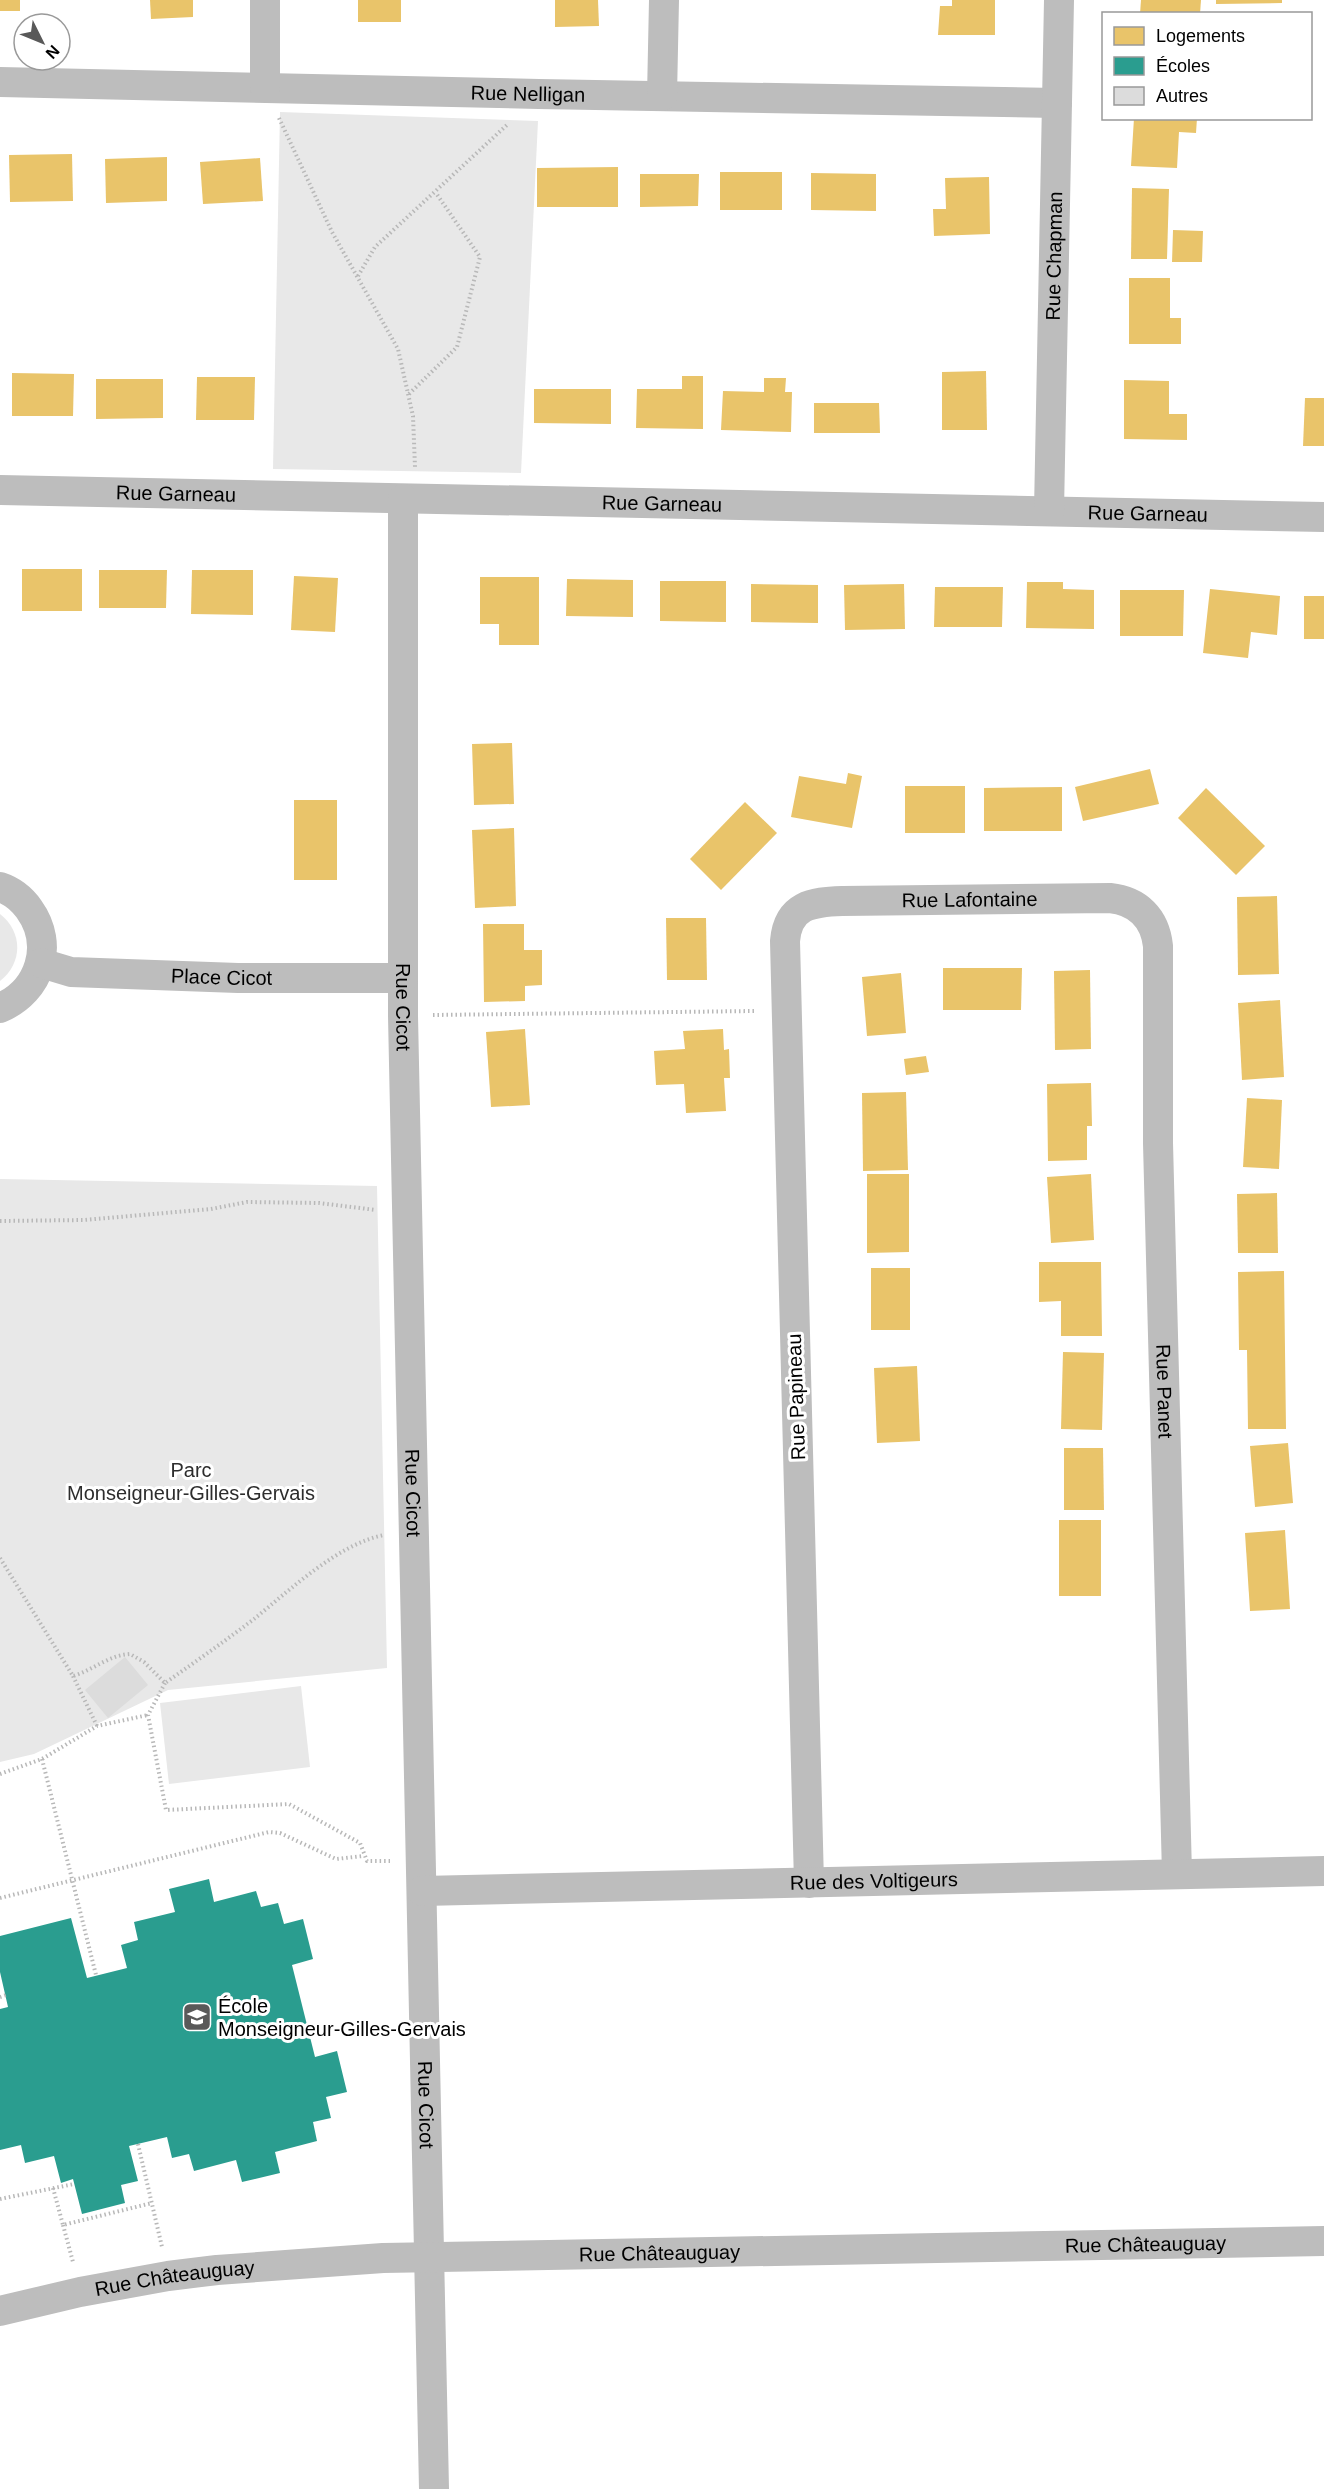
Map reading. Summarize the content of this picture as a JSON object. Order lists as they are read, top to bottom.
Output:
{
  "streets": {
    "street": [
      "Rue Nelligan",
      "Rue Chapman",
      "Rue Garneau",
      "Rue Lafontaine",
      "Place Cicot",
      "Rue Cicot",
      "Rue Panet",
      "Rue Papineau",
      "Rue des Voltigeurs",
      "Rue Châteauguay"
    ]
  },
  "crossings": [
    ["Rue Nelligan", "Rue Chapman"],
    ["Rue Chapman", "Rue Garneau"],
    ["Rue Garneau", "Rue Cicot"],
    ["Rue Lafontaine", "Rue Panet"],
    ["Rue Lafontaine", "Rue Papineau"],
    ["Place Cicot", "Rue Cicot"],
    ["Rue Cicot", "Rue des Voltigeurs"],
    ["Rue Cicot", "Rue Châteauguay"],
    ["Rue Panet", "Rue des Voltigeurs"],
    ["Rue Papineau", "Rue des Voltigeurs"]
  ],
  "parks": ["Parc Monseigneur-Gilles-Gervais"],
  "places": {
    "school or university": ["École Monseigneur-Gilles-Gervais"]
  },
  "legend": ["Logements", "Écoles", "Autres"],
  "north": "bottom right"
}
